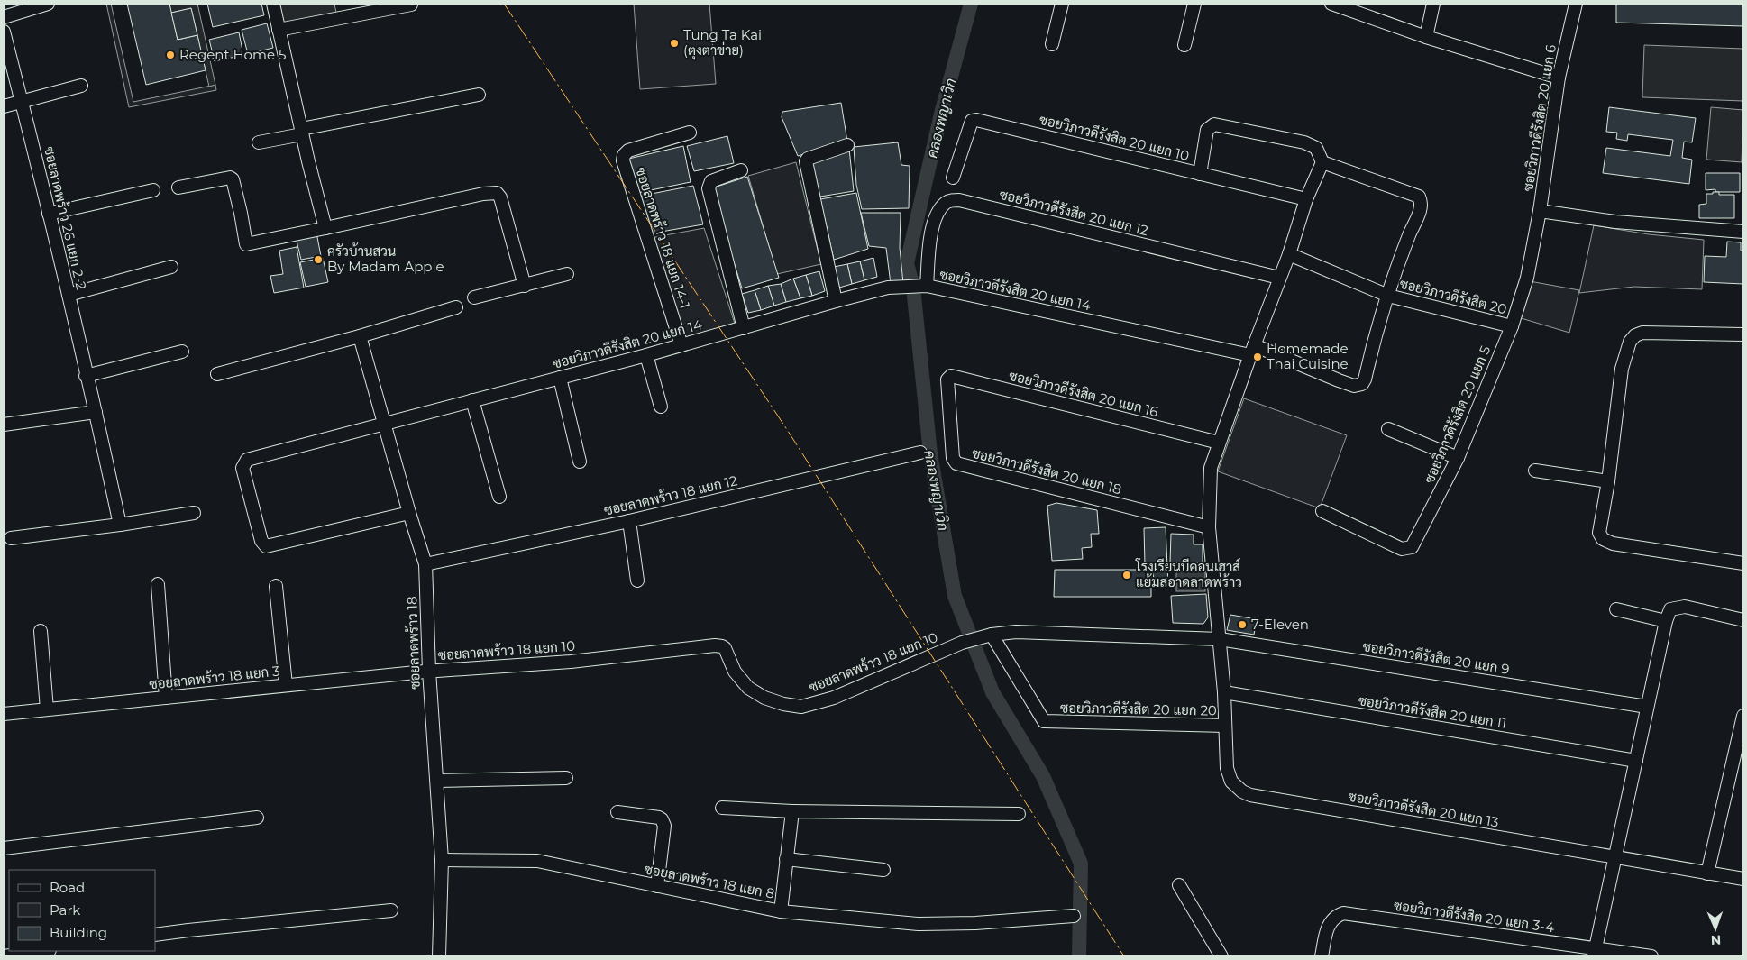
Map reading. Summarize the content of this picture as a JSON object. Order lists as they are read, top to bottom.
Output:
{
  "streets": {
    "street": [
      "ซอยวิภาวดีรังสิต 20 แยก 6",
      "ซอยวิภาวดีรังสิต 20 แยก 10",
      "ซอยวิภาวดีรังสิต 20 แยก 12",
      "ซอยลาดพร้าว 26 แยก 2-2",
      "ซอยลาดพร้าว 18 แยก 14-1",
      "ซอยวิภาวดีรังสิต 20 แยก 14",
      "ซอยวิภาวดีรังสิต 20",
      "ซอยวิภาวดีรังสิต 20 แยก 16",
      "ซอยวิภาวดีรังสิต 20 แยก 5",
      "ซอยวิภาวดีรังสิต 20 แยก 18",
      "ซอยลาดพร้าว 18 แยก 12",
      "ซอยลาดพร้าว 18",
      "ซอยลาดพร้าว 18 แยก 10",
      "ซอยวิภาวดีรังสิต 20 แยก 9",
      "ซอยลาดพร้าว 18 แยก 3",
      "ซอยวิภาวดีรังสิต 20 แยก 20",
      "ซอยวิภาวดีรังสิต 20 แยก 11",
      "ซอยวิภาวดีรังสิต 20 แยก 13",
      "ซอยลาดพร้าว 18 แยก 8",
      "ซอยวิภาวดีรังสิต 20 แยก 3-4"
    ]
  },
  "crossings": [
    ["ซอยวิภาวดีรังสิต 20 แยก 6", "ซอยวิภาวดีรังสิต 20"],
    ["ซอยวิภาวดีรังสิต 20 แยก 12", "ซอยวิภาวดีรังสิต 20 แยก 14"],
    ["ซอยลาดพร้าว 18 แยก 14-1", "ซอยวิภาวดีรังสิต 20 แยก 14"],
    ["ซอยวิภาวดีรังสิต 20 แยก 14", "ซอยวิภาวดีรังสิต 20"],
    ["ซอยวิภาวดีรังสิต 20 แยก 14", "ซอยลาดพร้าว 18"],
    ["ซอยวิภาวดีรังสิต 20", "ซอยวิภาวดีรังสิต 20 แยก 5"],
    ["ซอยวิภาวดีรังสิต 20 แยก 16", "ซอยวิภาวดีรังสิต 20 แยก 18"],
    ["ซอยลาดพร้าว 18 แยก 12", "ซอยลาดพร้าว 18"],
    ["ซอยลาดพร้าว 18", "ซอยลาดพร้าว 18 แยก 10"],
    ["ซอยลาดพร้าว 18", "ซอยลาดพร้าว 18 แยก 3"],
    ["ซอยลาดพร้าว 18", "ซอยลาดพร้าว 18 แยก 8"],
    ["ซอยลาดพร้าว 18 แยก 10", "ซอยวิภาวดีรังสิต 20 แยก 9"],
    ["ซอยลาดพร้าว 18 แยก 10", "ซอยลาดพร้าว 18 แยก 3"],
    ["ซอยลาดพร้าว 18 แยก 10", "ซอยวิภาวดีรังสิต 20 แยก 20"],
    ["ซอยวิภาวดีรังสิต 20 แยก 20", "ซอยวิภาวดีรังสิต 20 แยก 13"]
  ],
  "water": ["คลองพญาเวิก"],
  "places": [
    "Tung Ta Kai (ตุงตาข่าย)",
    "Regent Home 5",
    "ครัวบ้านสวน By Madam Apple",
    "Homemade Thai Cuisine",
    "โรงเรียนบีคอนเฮาส์ แย้มสอาดลาดพร้าว",
    "7-Eleven"
  ],
  "legend": ["Road", "Park", "Building"],
  "north": "bottom"
}
